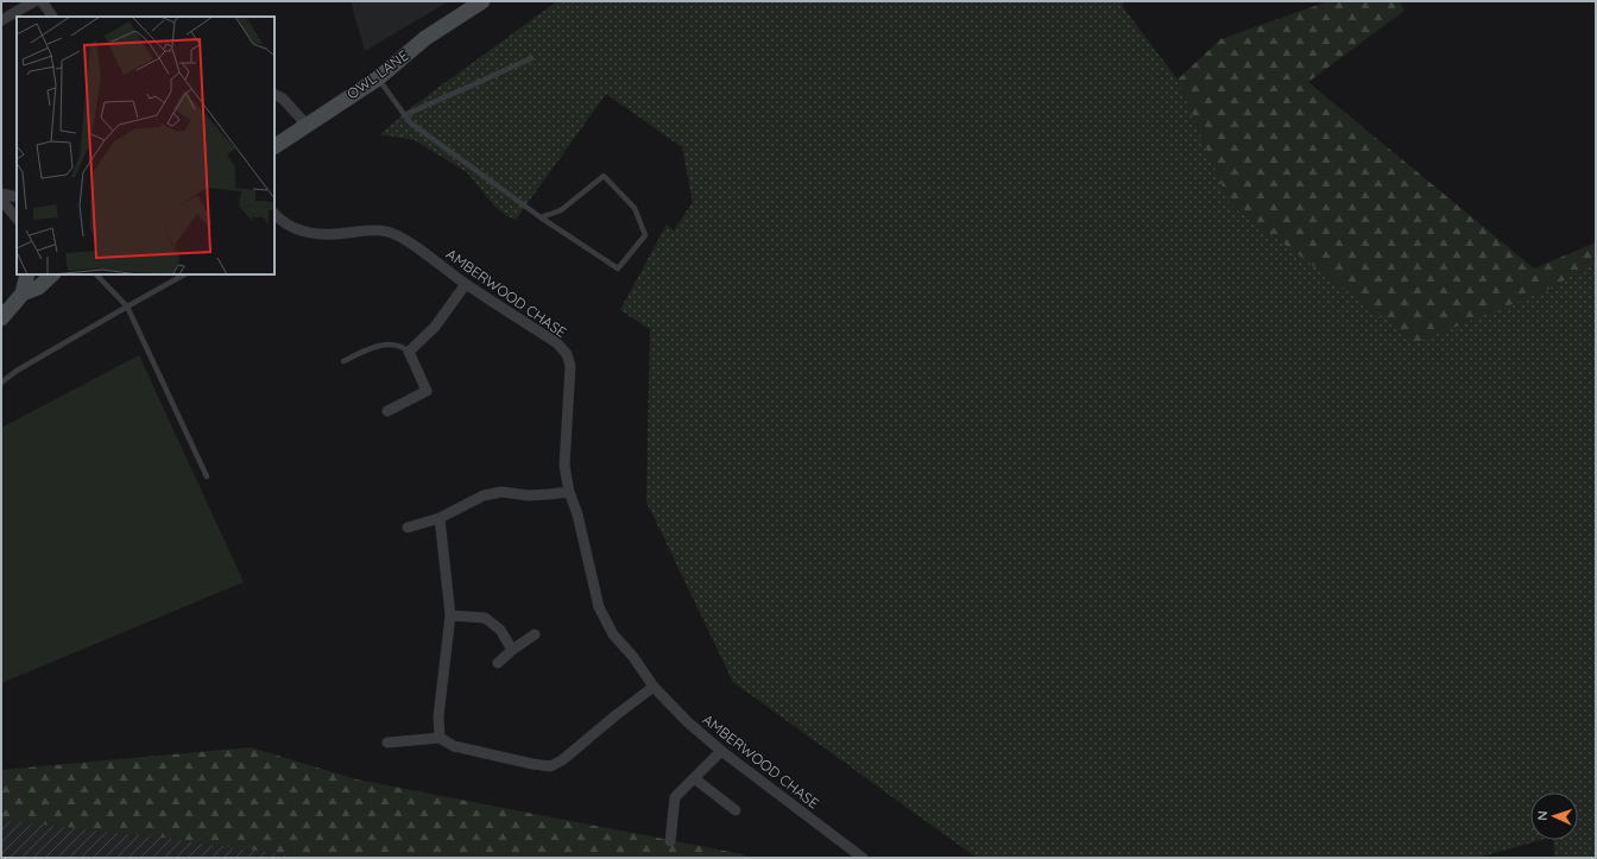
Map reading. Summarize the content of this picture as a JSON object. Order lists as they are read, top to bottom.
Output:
{
  "streets": {
    "main road": ["OWL LANE"],
    "street": ["AMBERWOOD CHASE"]
  },
  "north": "left"
}
